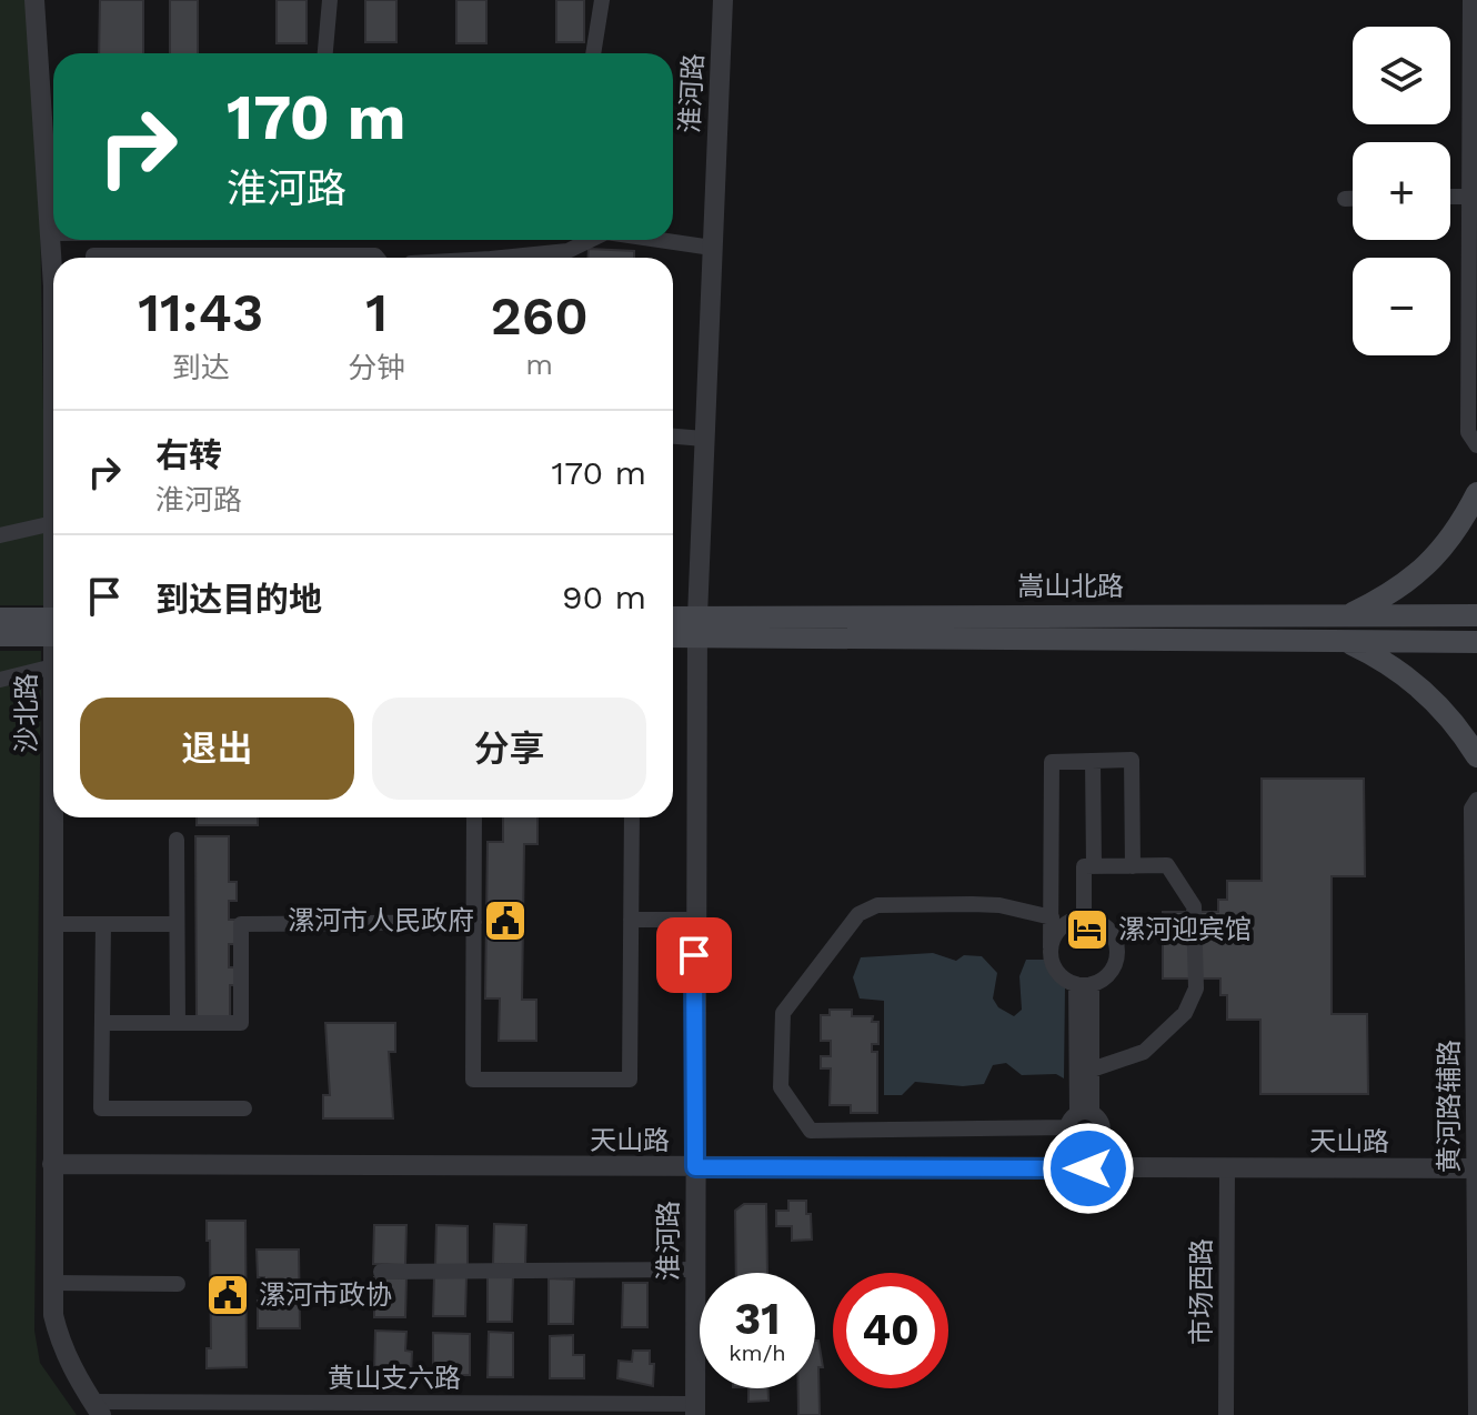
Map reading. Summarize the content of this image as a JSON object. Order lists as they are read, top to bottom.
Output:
{
  "streets": {
    "main road": ["嵩山北路"],
    "street": [
      "淮河路",
      "沙北路",
      "黄河路辅路",
      "天山路",
      "市场西路",
      "黄山支六路"
    ]
  },
  "crossings": [
    ["淮河路", "嵩山北路"],
    ["淮河路", "天山路"],
    ["淮河路", "黄山支六路"],
    ["沙北路", "天山路"],
    ["沙北路", "黄山支六路"],
    ["黄河路辅路", "天山路"],
    ["天山路", "市场西路"]
  ],
  "places": {
    "public building": ["漯河市人民政府", "漯河市政协"],
    "hotel": ["漯河迎宾馆"]
  },
  "page": {
    "map_buttons": ["+", "−"],
    "turn": ["170 m", "淮河路"],
    "eta": [
      "11:43",
      "到达",
      "1",
      "分钟",
      "260",
      "m"
    ],
    "list": [
      {
        "name": "右转",
        "note": "淮河路",
        "value": "170 m"
      },
      {
        "name": "到达目的地",
        "value": "90 m"
      }
    ],
    "buttons": ["退出", "分享"],
    "speed": "31 km/h",
    "limit": "40"
  }
}
